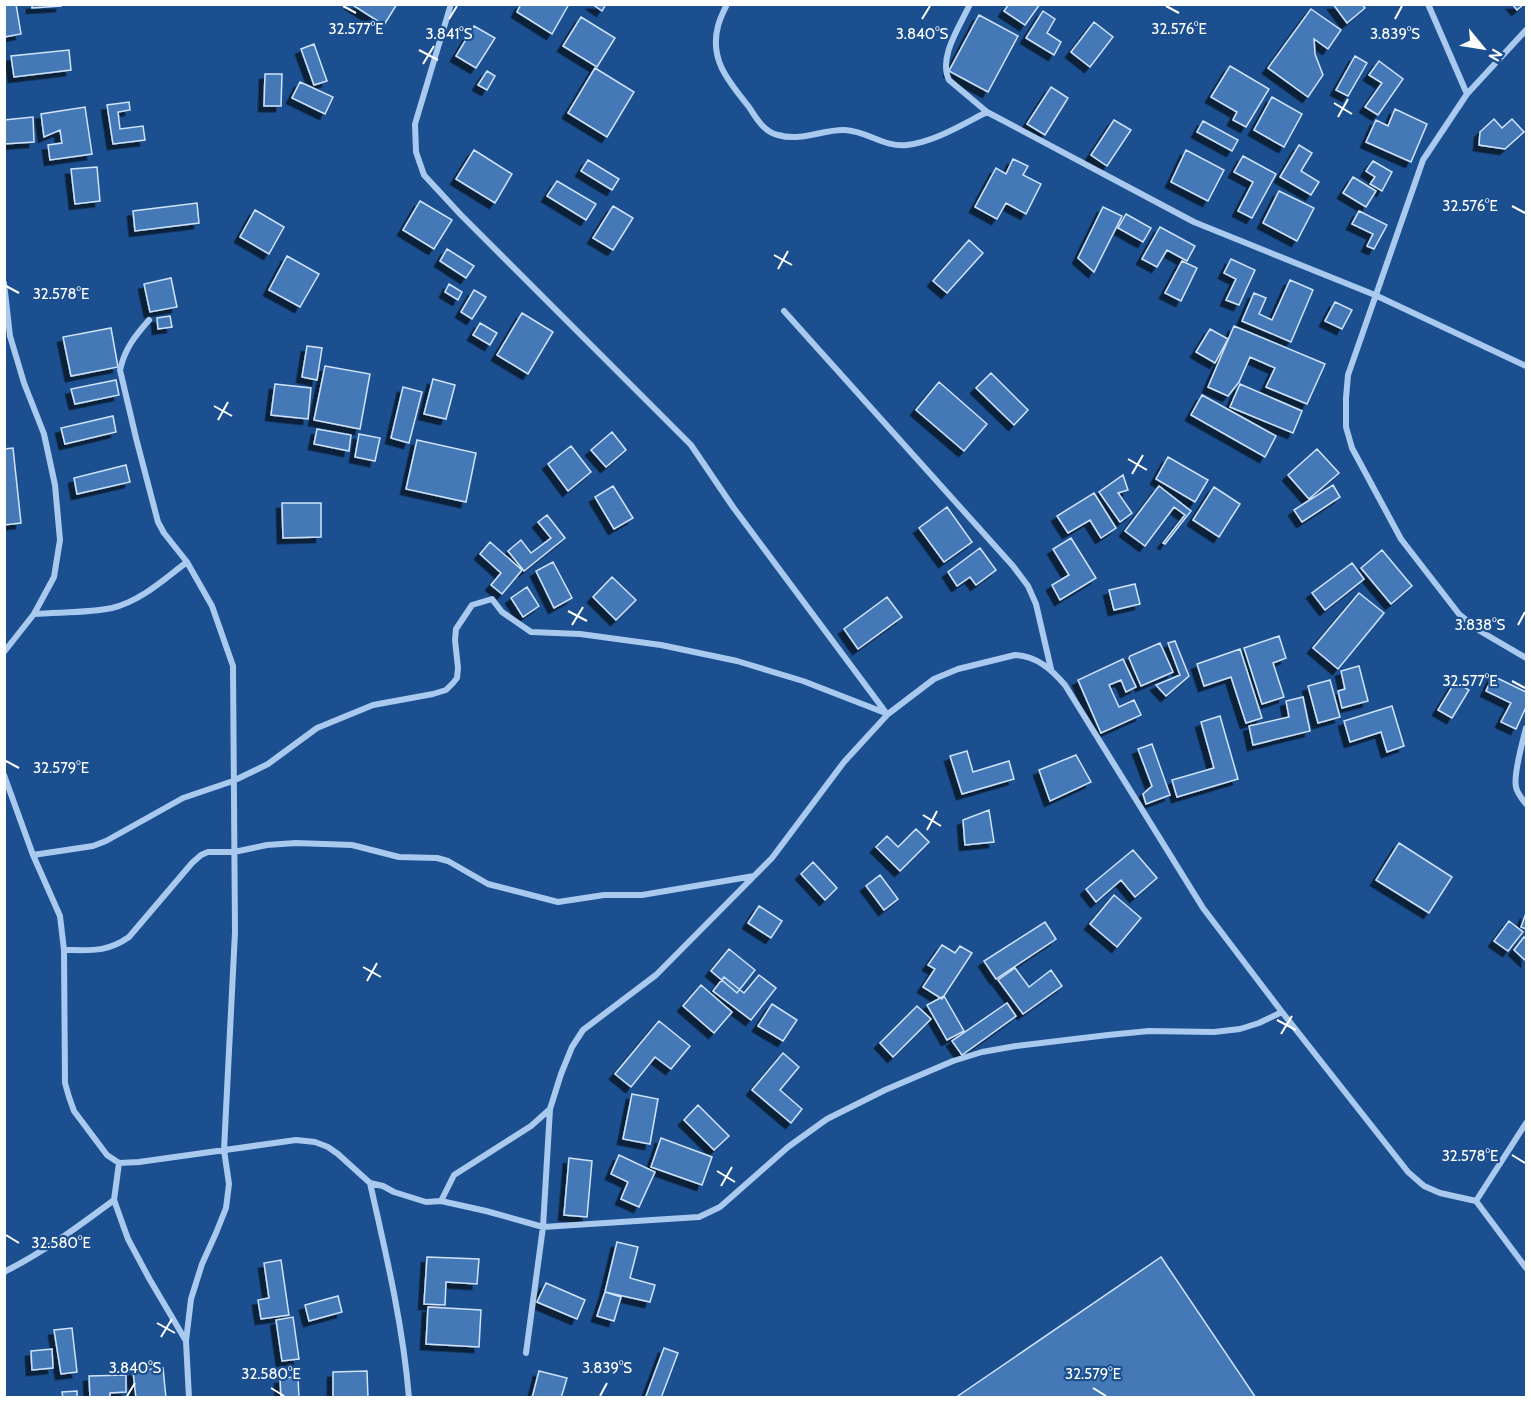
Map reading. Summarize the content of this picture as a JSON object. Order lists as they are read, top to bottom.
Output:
{
  "north": "bottom right",
  "coordinates": [
    "32.577°E",
    "32.576°E",
    "3.841°S",
    "3.840°S",
    "3.839°S",
    "32.578°E",
    "3.838°S",
    "32.579°E",
    "32.580°E"
  ]
}
